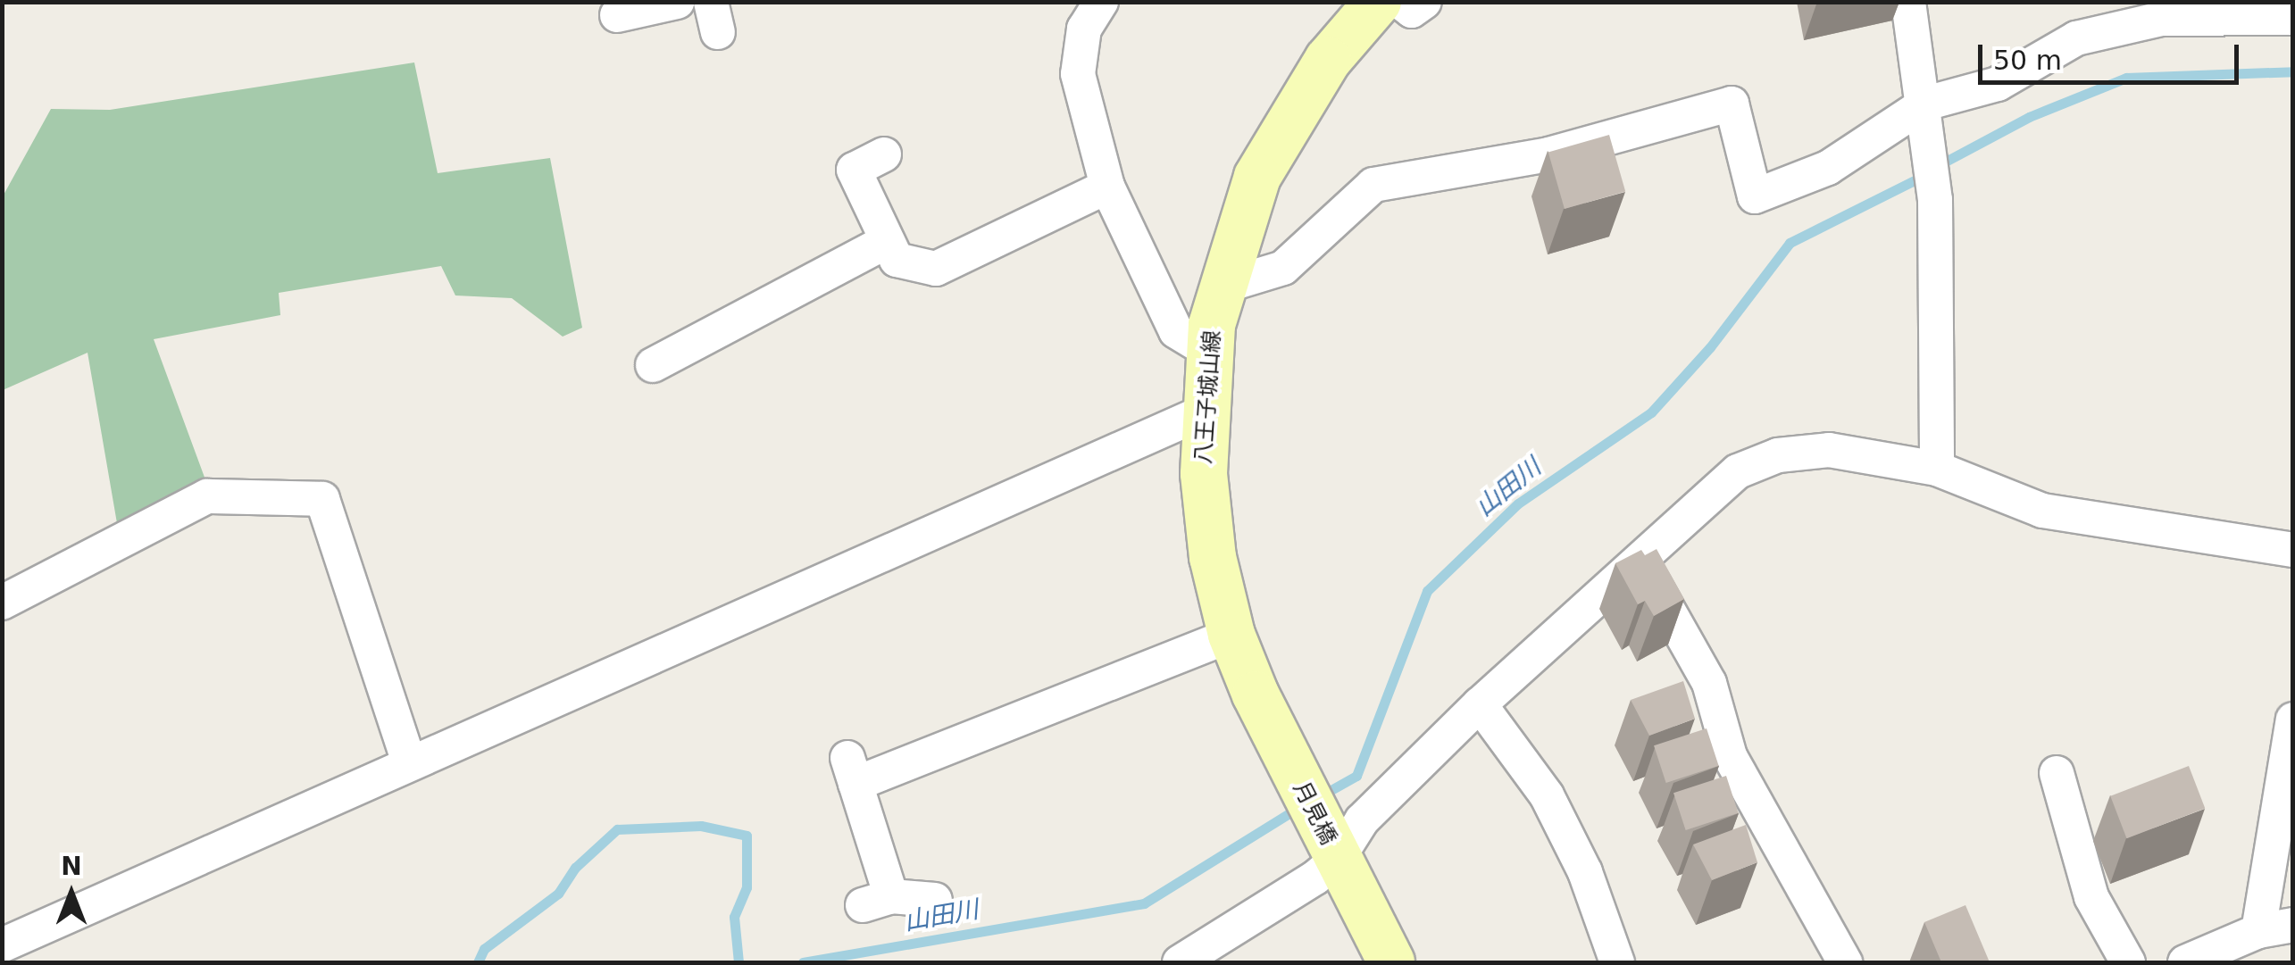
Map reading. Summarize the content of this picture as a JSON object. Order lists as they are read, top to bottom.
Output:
{
  "streets": {
    "main road": ["八王子城山線", "月見橋"]
  },
  "crossings": [
    ["八王子城山線", "月見橋"]
  ],
  "water": ["山田川"],
  "scale_bar": "50 m",
  "north": "top"
}
